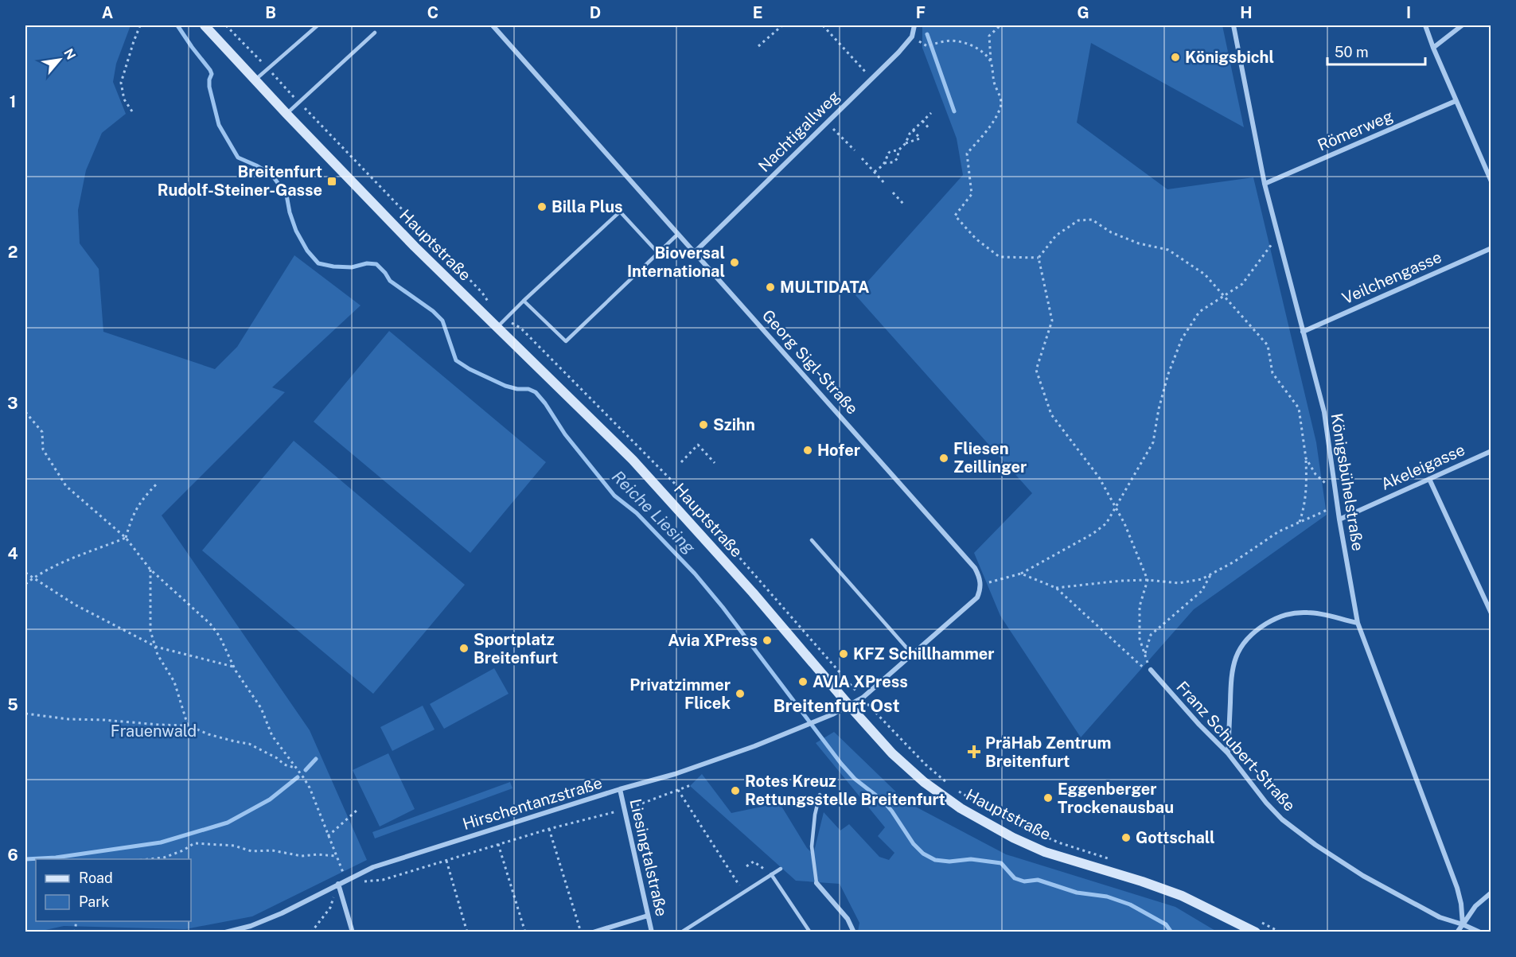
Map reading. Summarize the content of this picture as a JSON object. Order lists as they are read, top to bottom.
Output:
{
  "streets": {
    "main road": ["Hauptstraße"],
    "street": [
      "Römerweg",
      "Nachtigallweg",
      "Veilchengasse",
      "Georg Sigl-Straße",
      "Akeleigasse",
      "Königsbühelstraße",
      "Franz Schubert-Straße",
      "Hirschentanzstraße",
      "Liesingtalstraße"
    ]
  },
  "crossings": [
    ["Römerweg", "Königsbühelstraße"],
    ["Nachtigallweg", "Georg Sigl-Straße"],
    ["Hauptstraße", "Hirschentanzstraße"],
    ["Veilchengasse", "Königsbühelstraße"],
    ["Akeleigasse", "Königsbühelstraße"],
    ["Königsbühelstraße", "Franz Schubert-Straße"],
    ["Hirschentanzstraße", "Liesingtalstraße"]
  ],
  "districts": ["Breitenfurt Ost"],
  "water": ["Reiche Liesing"],
  "parks": ["Frauenwald"],
  "places": {
    "other": [
      "Königsbichl",
      "Billa Plus",
      "Bioversal International",
      "MULTIDATA",
      "Szihn",
      "Hofer",
      "Fliesen Zeillinger",
      "Avia XPress",
      "Sportplatz Breitenfurt",
      "KFZ Schillhammer",
      "AVIA XPress",
      "Privatzimmer Flicek",
      "Rotes Kreuz Rettungsstelle Breitenfurt",
      "Eggenberger Trockenausbau",
      "Gottschall"
    ],
    "transit": ["Breitenfurt Rudolf-Steiner-Gasse"],
    "health": ["PräHab Zentrum Breitenfurt"]
  },
  "legend": ["Road", "Park"],
  "scale_bar": "50 m",
  "north": "top right",
  "grid": {
    "columns": [
      "A",
      "B",
      "C",
      "D",
      "E",
      "F",
      "G",
      "H",
      "I"
    ],
    "rows": [
      "1",
      "2",
      "3",
      "4",
      "5",
      "6"
    ]
  }
}
